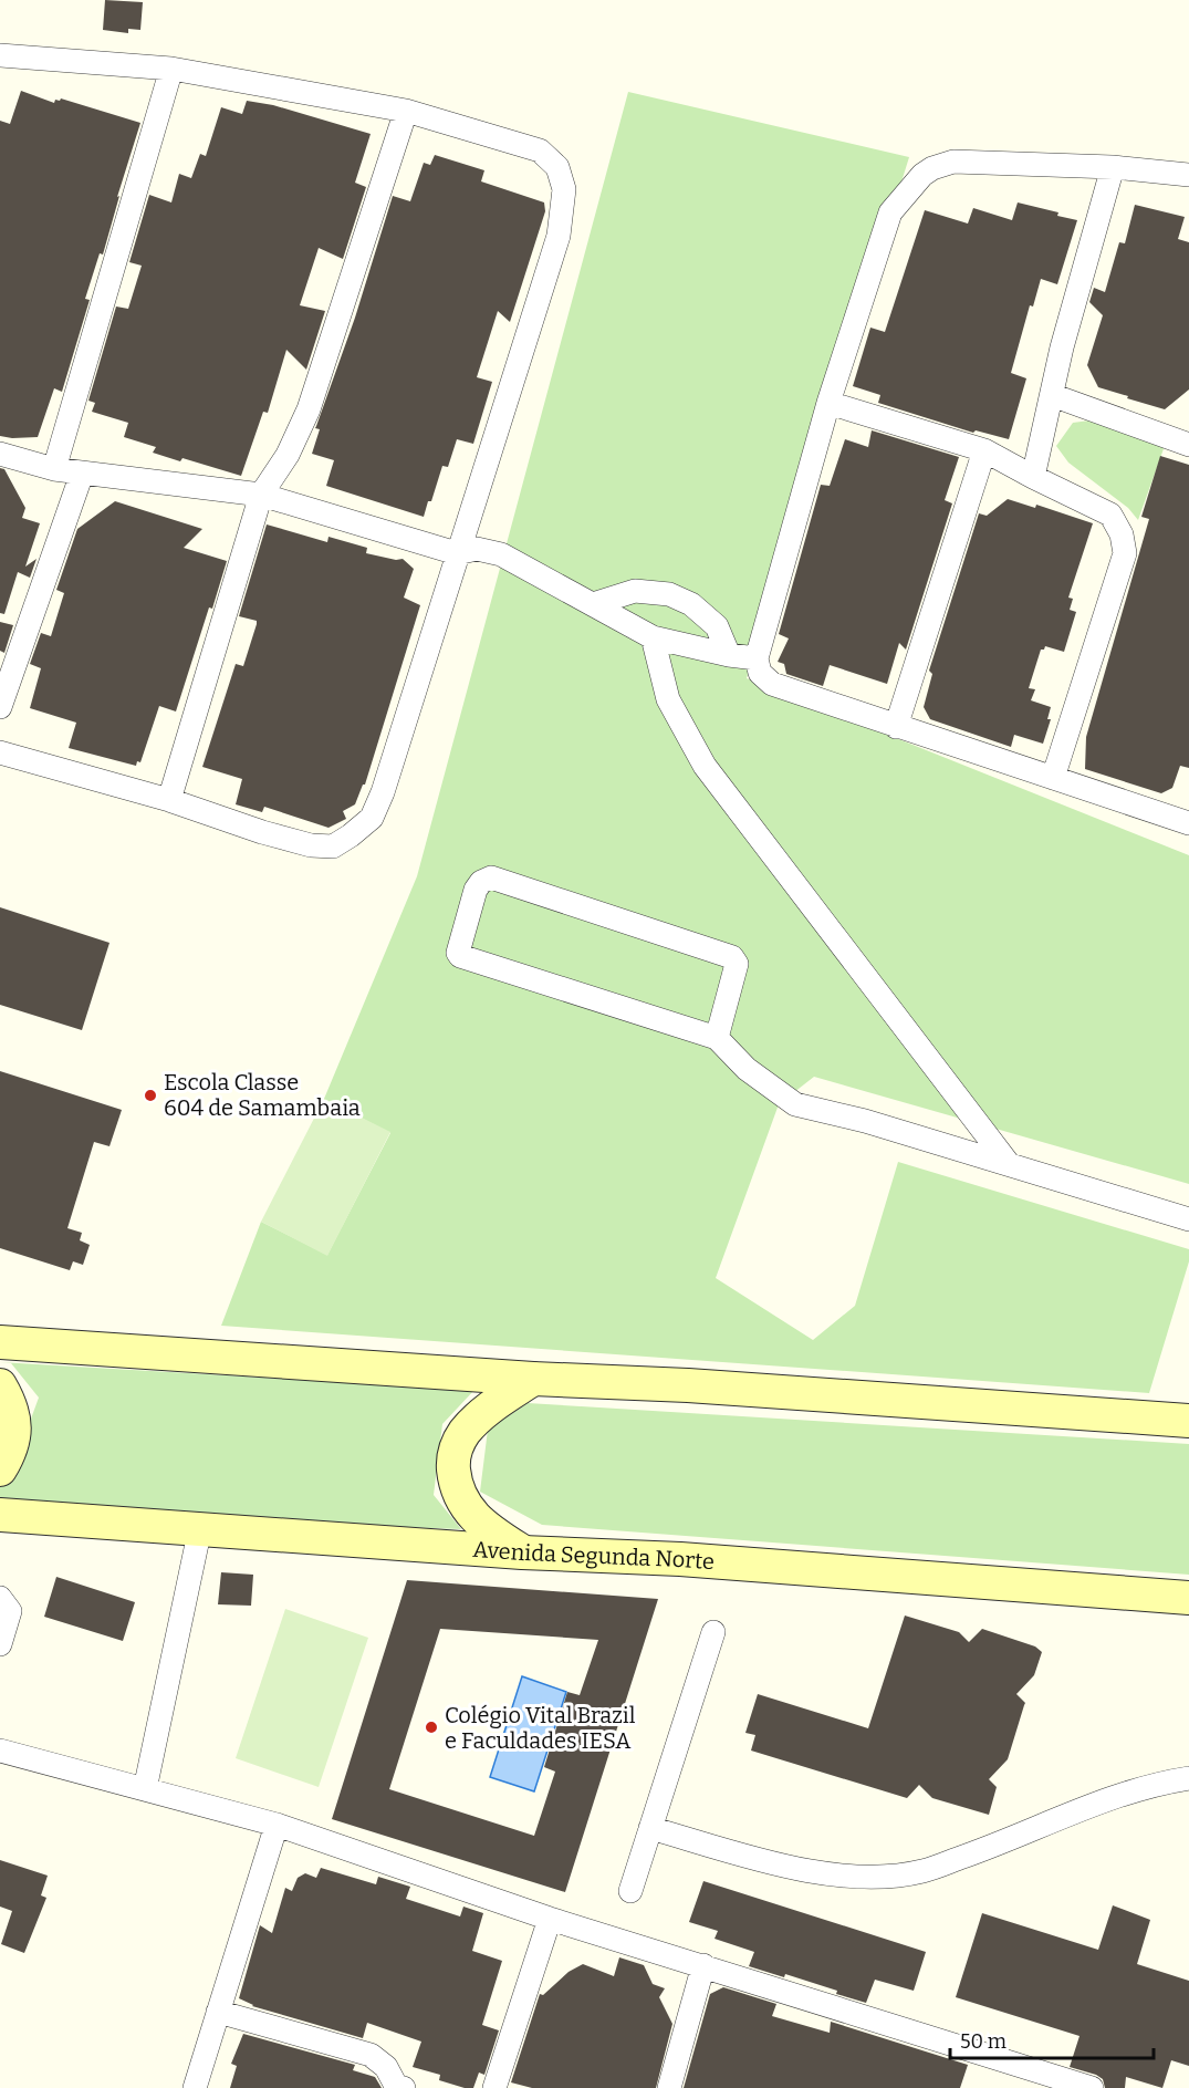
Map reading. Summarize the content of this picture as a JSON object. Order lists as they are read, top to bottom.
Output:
{
  "streets": {
    "main road": ["Avenida Segunda Norte"]
  },
  "places": ["Escola Classe 604 de Samambaia", "Colégio Vital Brazil e Faculdades IESA"],
  "scale_bar": "50 m"
}
